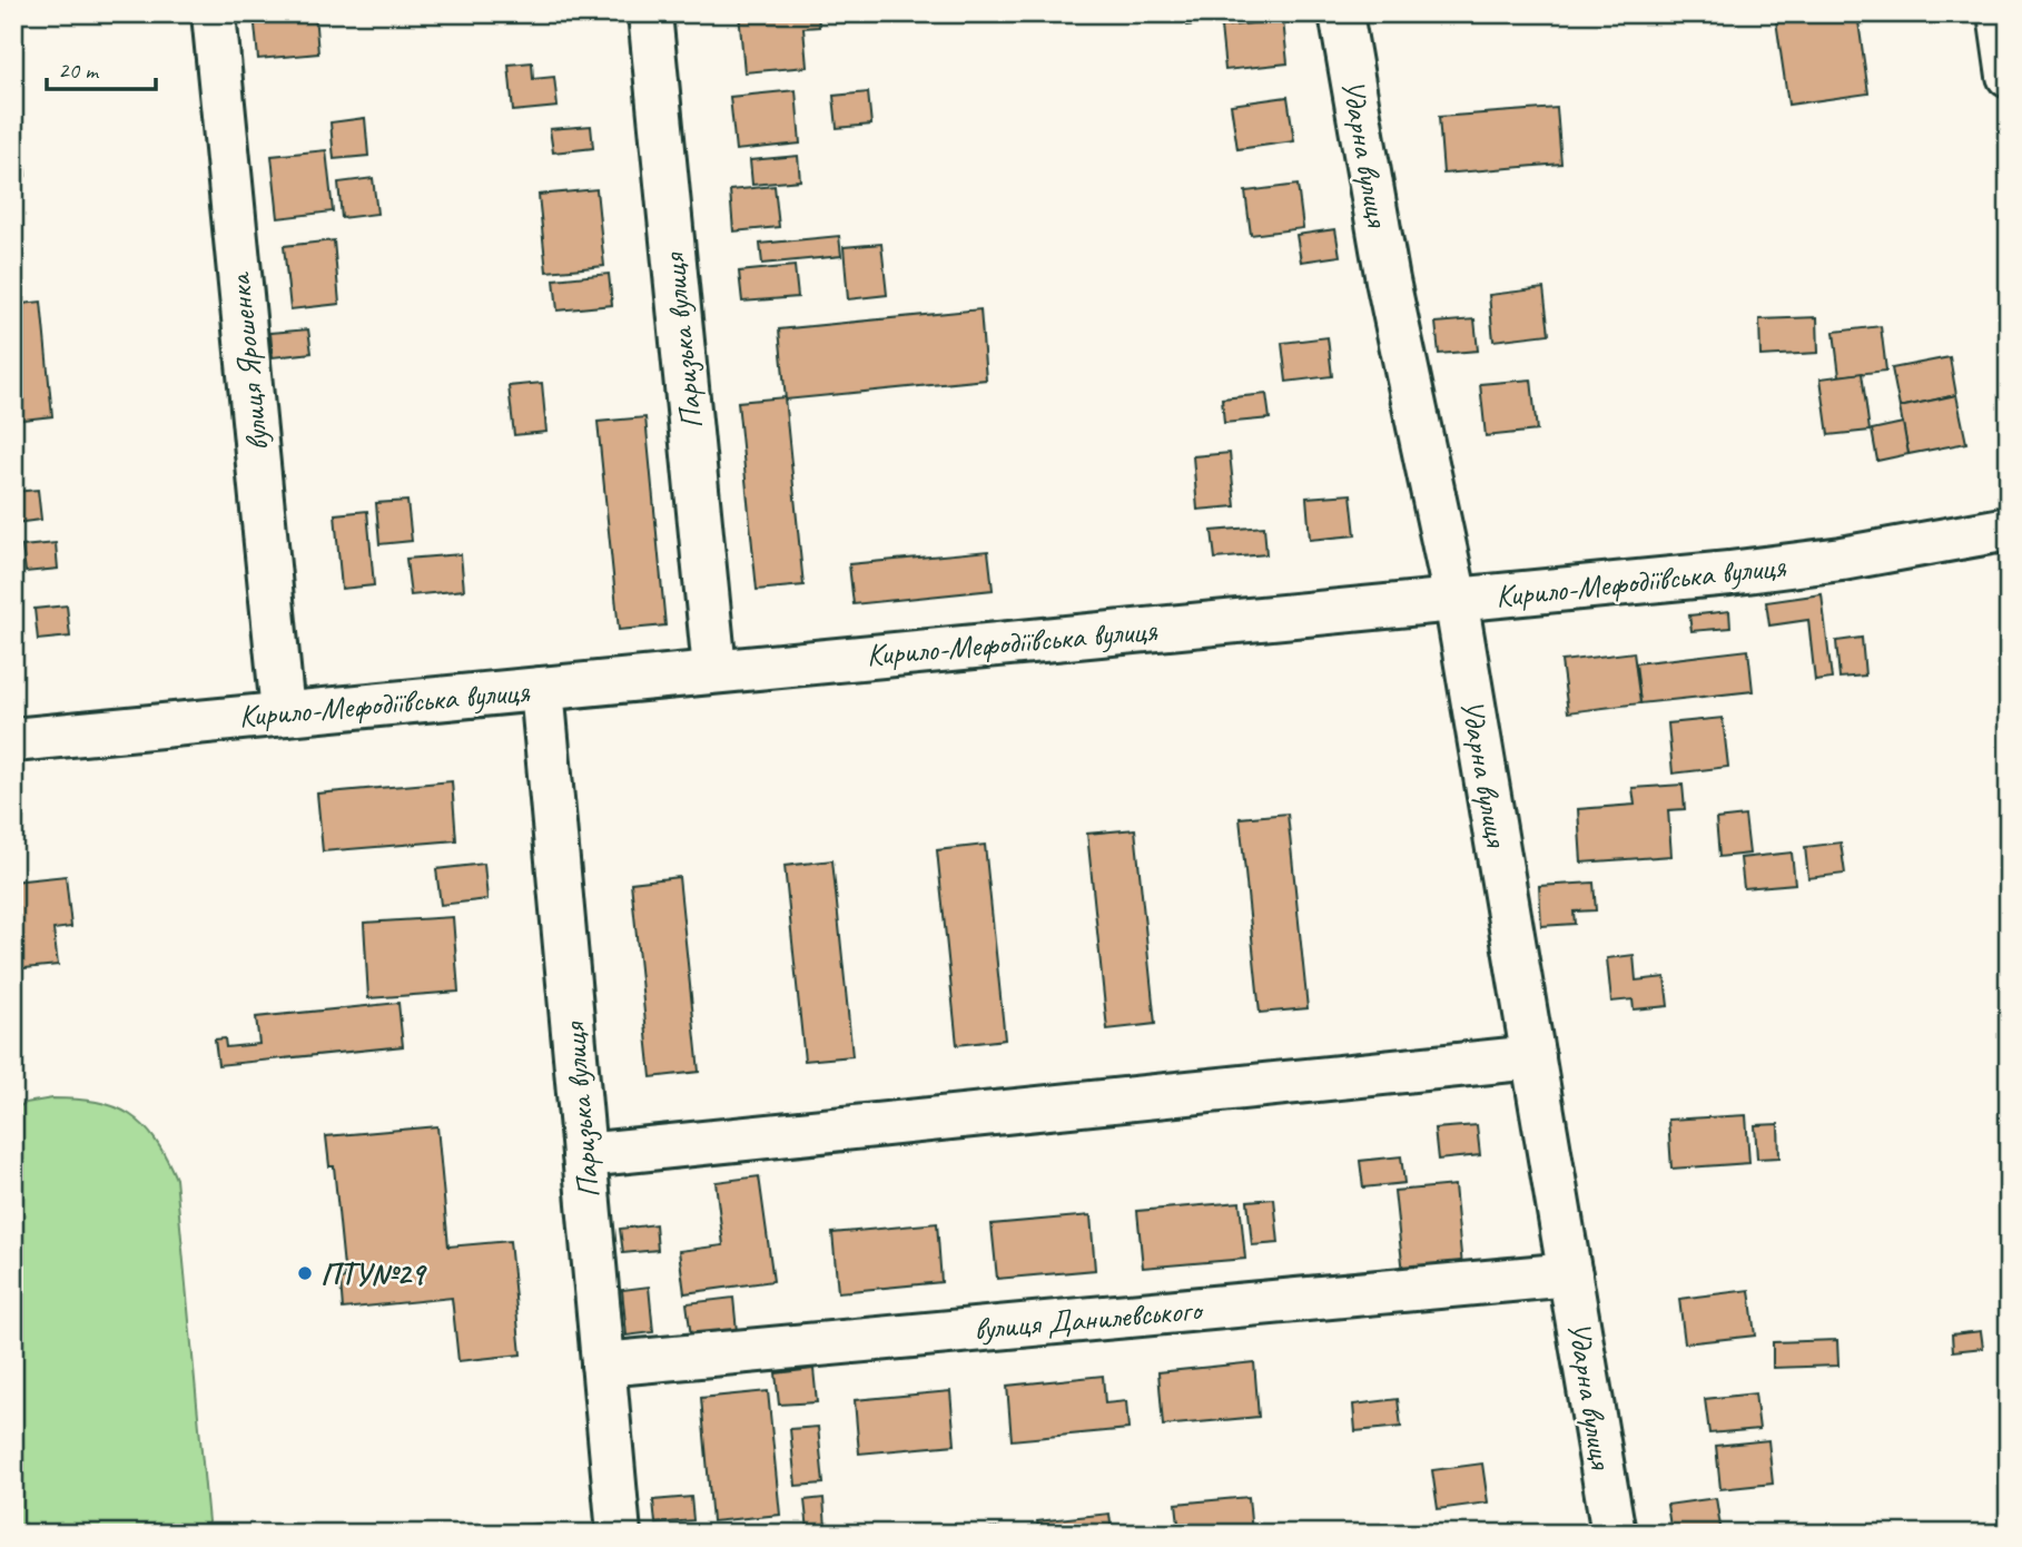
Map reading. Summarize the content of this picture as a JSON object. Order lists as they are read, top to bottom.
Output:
{
  "streets": {
    "street": [
      "Ударна вулиця",
      "Паризька вулиця",
      "вулиця Ярошенка",
      "Кирило-Мефодіївська вулиця",
      "вулиця Данилевського"
    ]
  },
  "crossings": [
    ["Ударна вулиця", "Кирило-Мефодіївська вулиця"],
    ["Ударна вулиця", "вулиця Данилевського"],
    ["Паризька вулиця", "Кирило-Мефодіївська вулиця"],
    ["Паризька вулиця", "вулиця Данилевського"],
    ["вулиця Ярошенка", "Кирило-Мефодіївська вулиця"]
  ],
  "places": ["ПТУ№29"],
  "scale_bar": "20 m"
}
